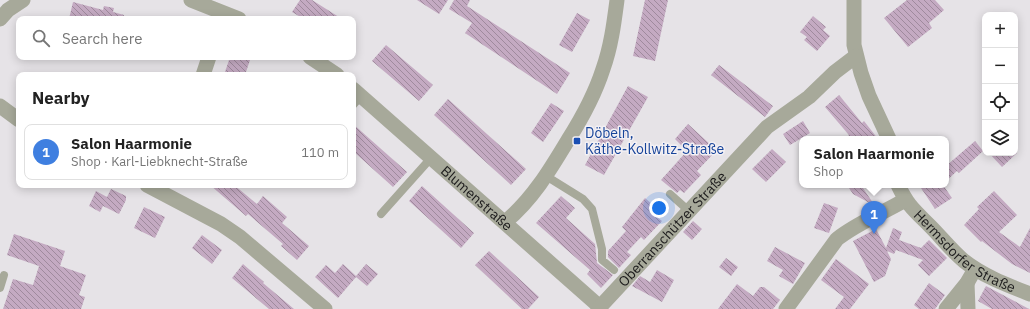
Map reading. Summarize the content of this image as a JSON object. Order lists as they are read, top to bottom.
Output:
{
  "streets": {
    "street": ["Blumenstraße", "Oberranschützer Straße", "Hermsdorfer Straße"]
  },
  "crossings": [
    ["Blumenstraße", "Oberranschützer Straße"]
  ],
  "places": {
    "transit": ["Döbeln, Käthe-Kollwitz-Straße"]
  },
  "page": {
    "map_buttons": ["+", "−"],
    "search": "Search here",
    "heading": "Nearby",
    "list": [
      {
        "mark": "1",
        "name": "Salon Haarmonie",
        "note": "Shop · Karl-Liebknecht-Straße",
        "value": "110 m"
      }
    ],
    "popup": ["Salon Haarmonie", "Shop"],
    "pins": "1"
  }
}
